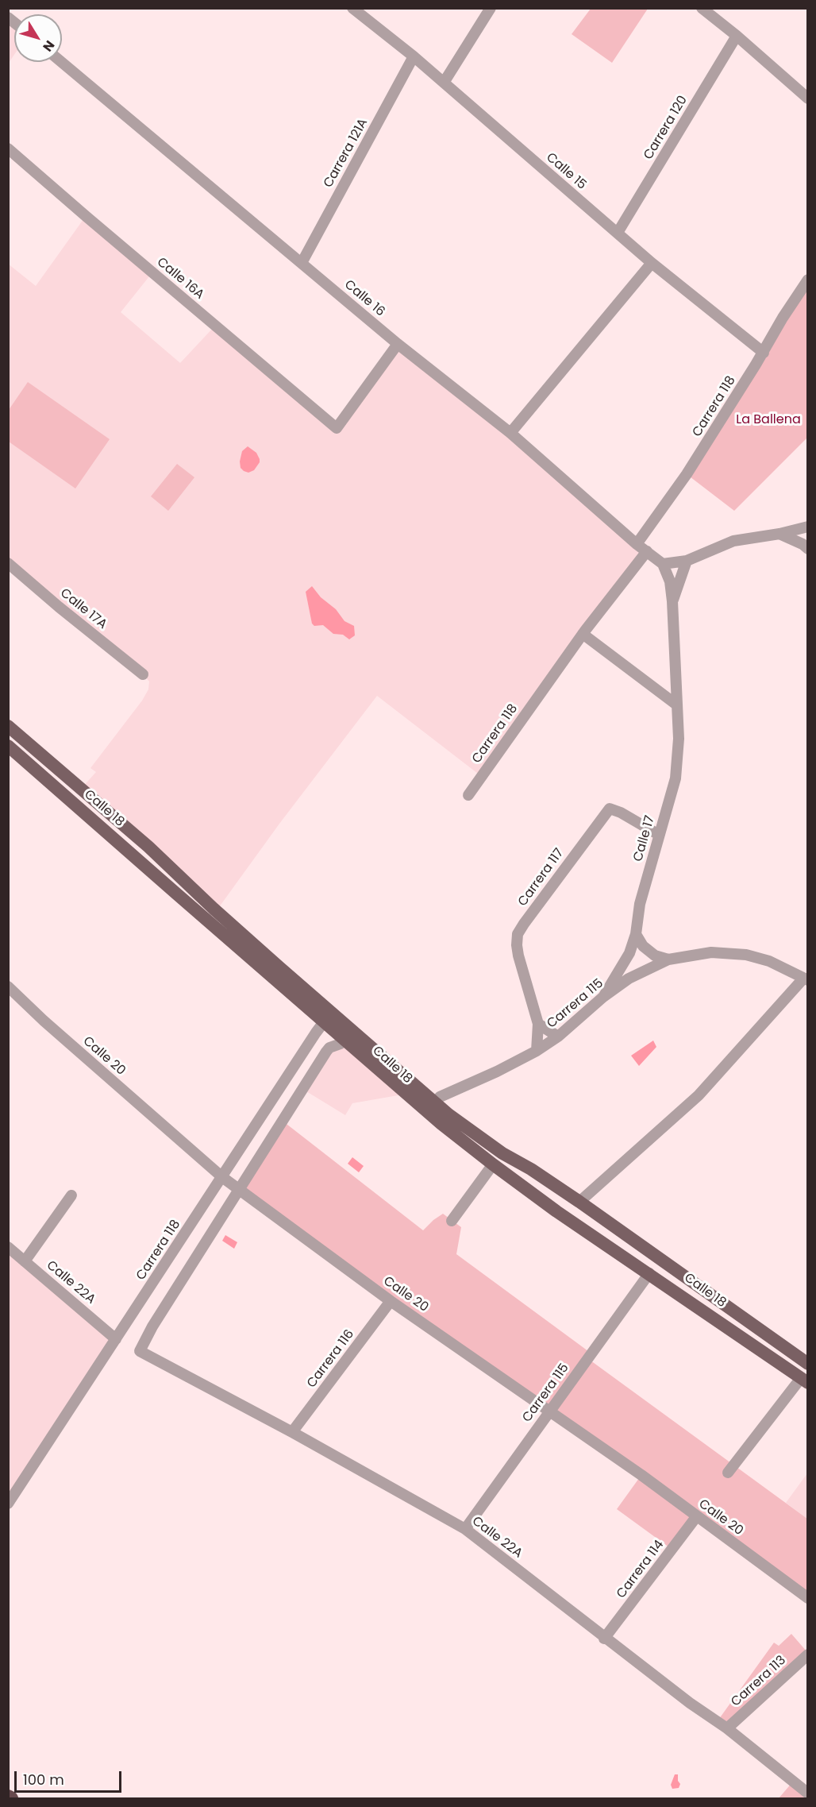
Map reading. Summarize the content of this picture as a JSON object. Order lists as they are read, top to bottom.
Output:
{
  "streets": {
    "main road": ["Calle 18"],
    "street": [
      "Carrera 120",
      "Carrera 121A",
      "Calle 15",
      "Calle 16A",
      "Calle 16",
      "Carrera 118",
      "Calle 17A",
      "Calle 17",
      "Carrera 117",
      "Carrera 115",
      "Calle 20",
      "Calle 22A",
      "Carrera 116",
      "Carrera 114",
      "Carrera 113"
    ]
  },
  "crossings": [
    ["Carrera 120", "Calle 15"],
    ["Carrera 121A", "Calle 15"],
    ["Carrera 121A", "Calle 16"],
    ["Calle 15", "Carrera 118"],
    ["Calle 16A", "Calle 16"],
    ["Calle 16", "Carrera 118"],
    ["Calle 16", "Calle 17"],
    ["Carrera 118", "Calle 18"],
    ["Carrera 118", "Calle 20"],
    ["Carrera 118", "Calle 22A"],
    ["Calle 18", "Carrera 115"],
    ["Calle 17", "Carrera 117"],
    ["Calle 17", "Carrera 115"],
    ["Carrera 117", "Carrera 115"],
    ["Carrera 115", "Calle 20"],
    ["Carrera 115", "Calle 22A"],
    ["Calle 20", "Calle 22A"],
    ["Calle 20", "Carrera 116"],
    ["Calle 20", "Carrera 114"],
    ["Calle 22A", "Carrera 116"],
    ["Calle 22A", "Carrera 114"],
    ["Calle 22A", "Carrera 113"]
  ],
  "parks": ["La Ballena"],
  "scale_bar": "100 m",
  "north": "bottom right"
}
